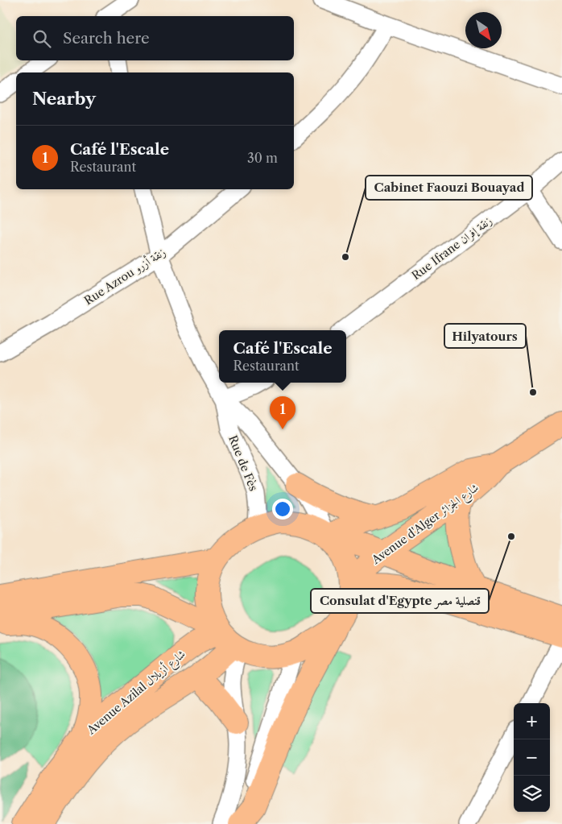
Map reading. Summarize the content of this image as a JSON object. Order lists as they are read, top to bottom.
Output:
{
  "streets": {
    "main road": ["Avenue d'Alger شارع الجزائر", "Avenue Azilal شارع أزيلال"],
    "street": ["Rue Ifrane زنقة إفران", "Rue Azrou زنقة أزرو", "Rue de Fès"]
  },
  "crossings": [
    ["Rue de Fès", "Avenue d'Alger شارع الجزائر"],
    ["Rue de Fès", "Avenue Azilal شارع أزيلال"],
    ["Avenue d'Alger شارع الجزائر", "Avenue Azilal شارع أزيلال"]
  ],
  "places": ["Cabinet Faouzi Bouayad", "Hilyatours", "Consulat d'Egypte قنصلية مصر"],
  "north": "bottom right",
  "page": {
    "search": "Search here",
    "heading": "Nearby",
    "list": [
      {
        "mark": "1",
        "name": "Café l'Escale",
        "note": "Restaurant",
        "value": "30 m"
      }
    ],
    "popup": ["Café l'Escale", "Restaurant"],
    "pins": "1",
    "map_buttons": ["+", "−"]
  }
}
